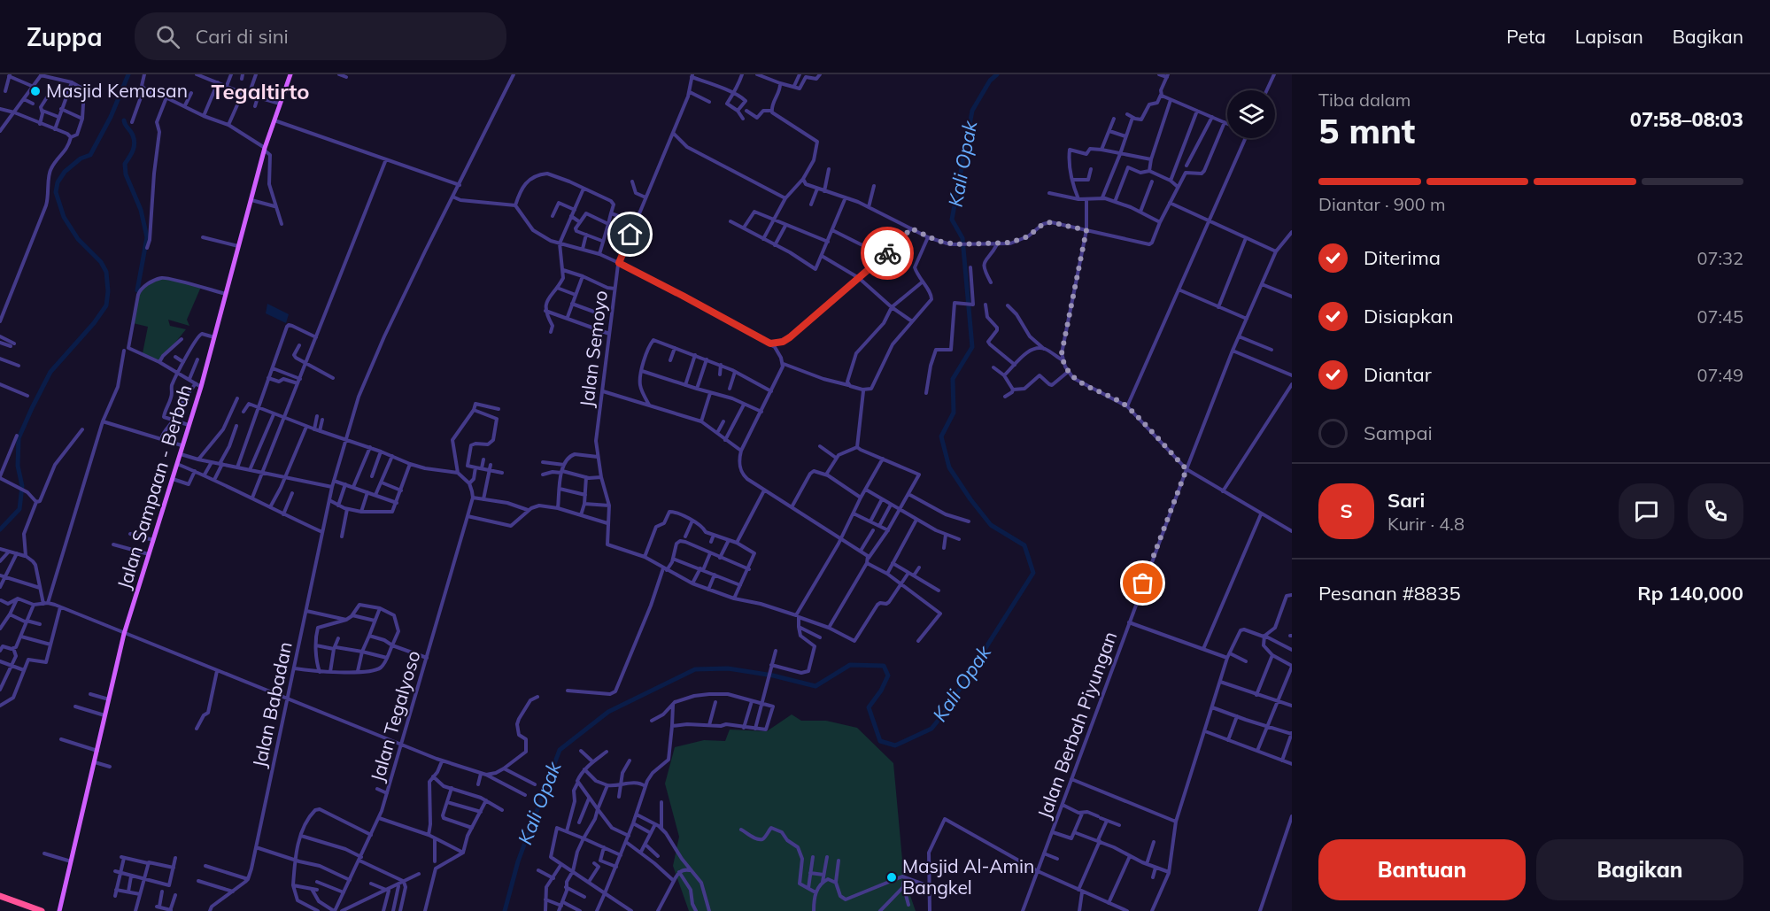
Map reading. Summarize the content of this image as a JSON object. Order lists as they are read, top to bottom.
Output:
{
  "streets": {
    "main road": ["Jalan Sampaan - Berbah"],
    "street": [
      "Jalan Semoyo",
      "Jalan Babadan",
      "Jalan Tegalyoso",
      "Jalan Berbah Piyungan"
    ]
  },
  "districts": ["Tegaltirto"],
  "water": ["Kali Opak"],
  "places": ["Masjid Kemasan", "Masjid Al-Amin Bangkel"],
  "page": {
    "header": "Zuppa",
    "search": "Cari di sini",
    "nav": ["Peta", "Lapisan", "Bagikan"],
    "heading": ["5 mnt", "Tiba dalam", "07:58–08:03"],
    "panel": [
      "Sari",
      "Kurir · 4.8",
      "Pesanan #8835",
      "Rp 140,000"
    ],
    "bar": "Diantar · 900 m",
    "list": [
      ["Diterima", "07:32"],
      ["Disiapkan", "07:45"],
      ["Diantar", "07:49"],
      "Sampai"
    ],
    "round": "S",
    "buttons": ["Bantuan", "Bagikan"]
  }
}
